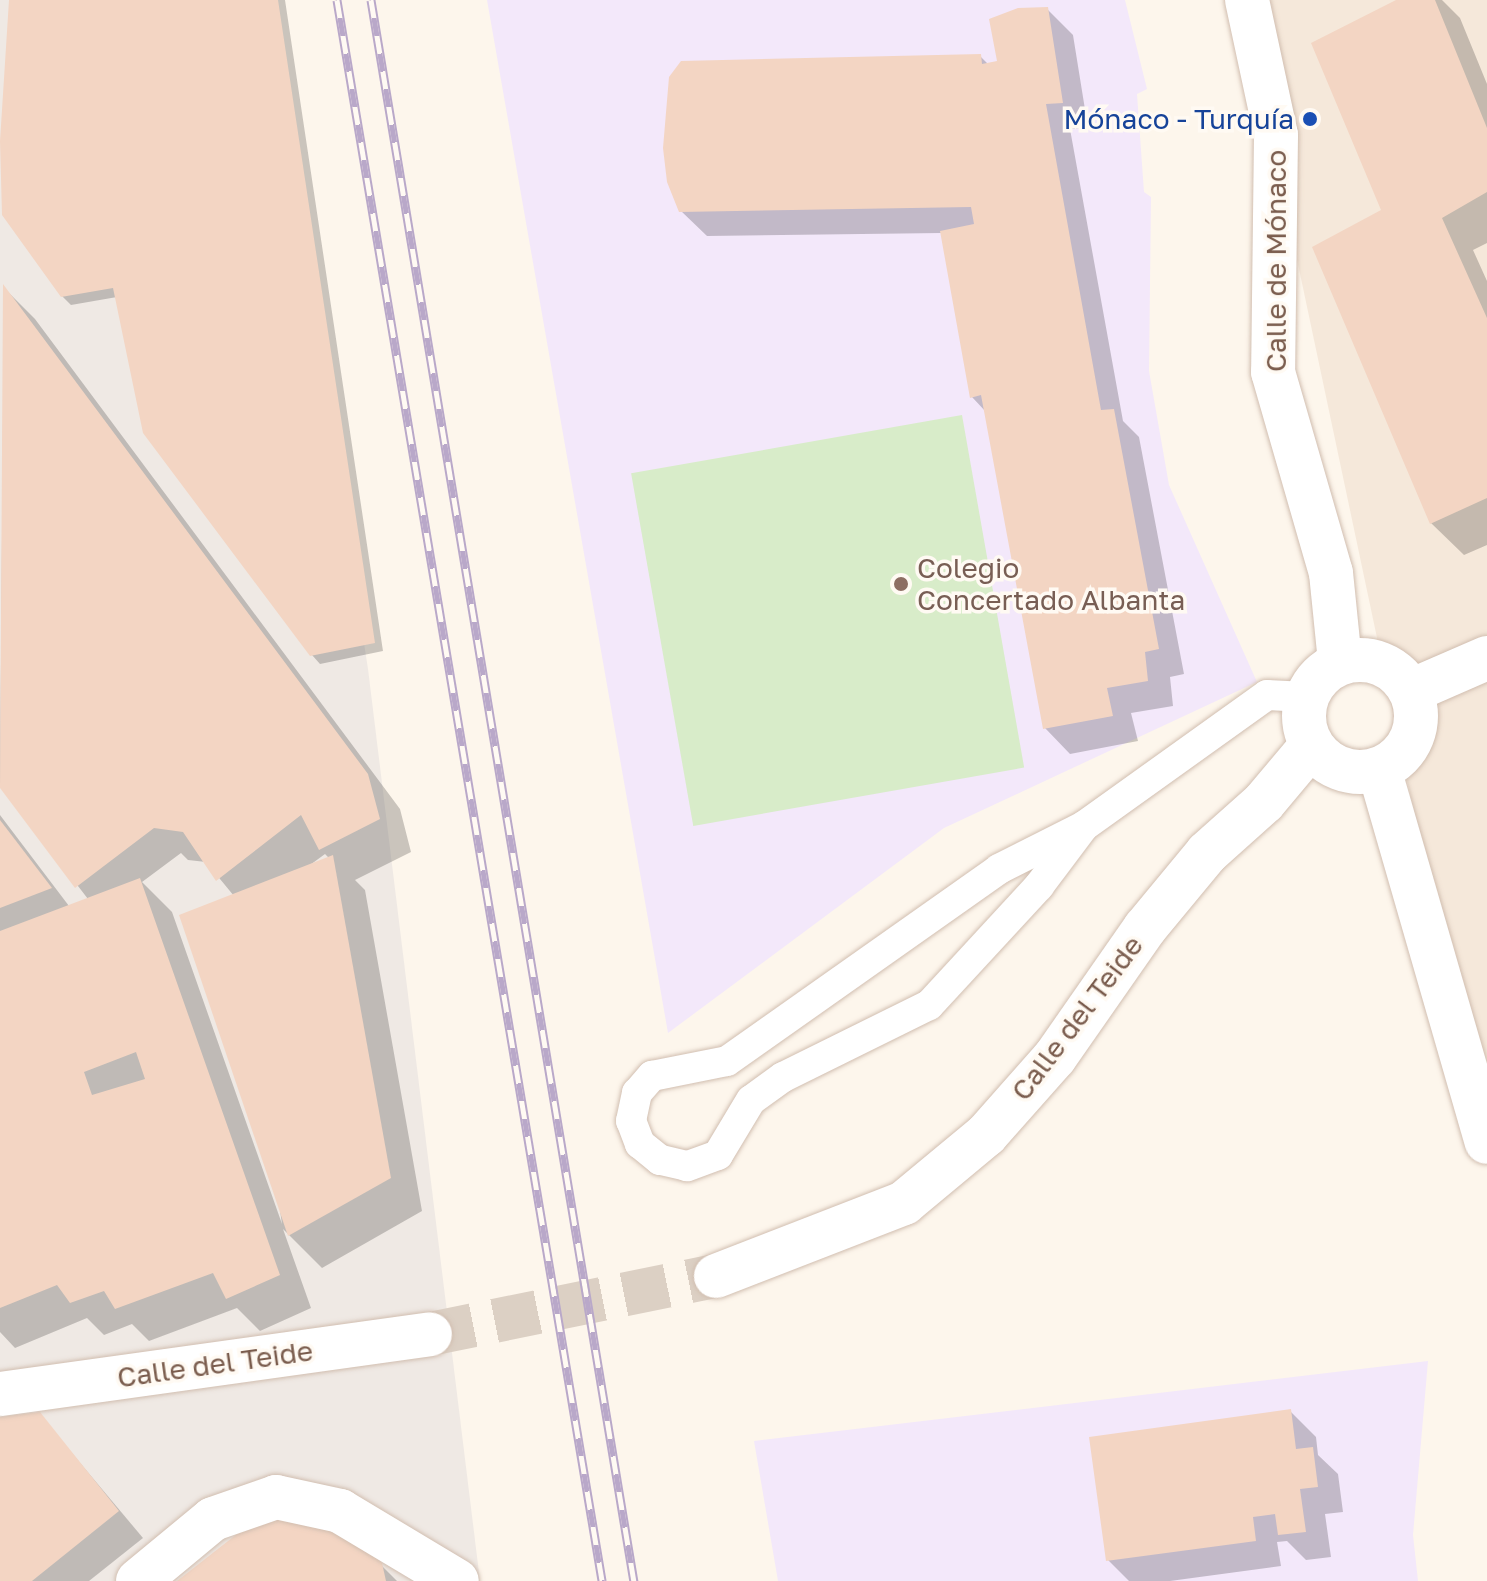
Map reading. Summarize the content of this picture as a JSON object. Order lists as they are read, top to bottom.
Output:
{
  "streets": {
    "street": ["Calle de Mónaco", "Calle del Teide"]
  },
  "crossings": [
    ["Calle de Mónaco", "Calle del Teide"]
  ],
  "places": ["Mónaco - Turquía", "Colegio Concertado Albanta"]
}
